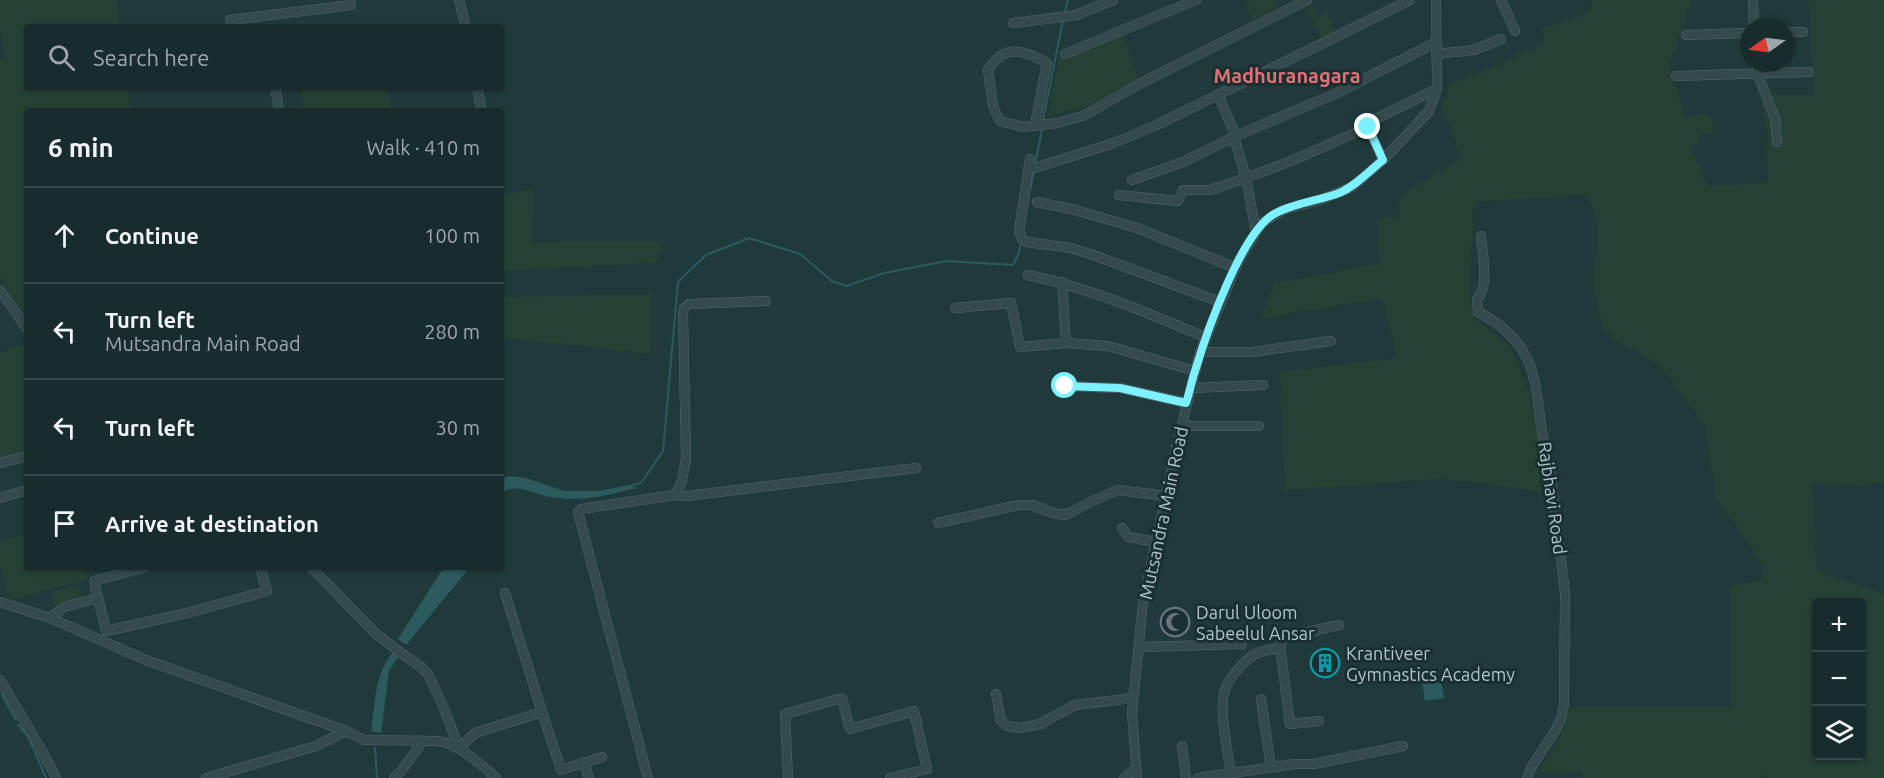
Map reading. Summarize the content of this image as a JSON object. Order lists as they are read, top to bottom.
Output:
{
  "streets": {
    "street": ["Rajbhavi Road", "Mutsandra Main Road"]
  },
  "districts": ["Madhuranagara"],
  "places": {
    "mosque": ["Darul Uloom Sabeelul Ansar"],
    "building": ["Krantiveer Gymnastics Academy"]
  },
  "north": "left",
  "page": {
    "search": "Search here",
    "heading": ["6 min", "Walk · 410 m"],
    "list": [
      ["Continue", "100 m"],
      ["Turn left", "Mutsandra Main Road", "280 m"],
      ["Turn left", "30 m"],
      "Arrive at destination"
    ],
    "map_buttons": ["+", "−"]
  }
}
